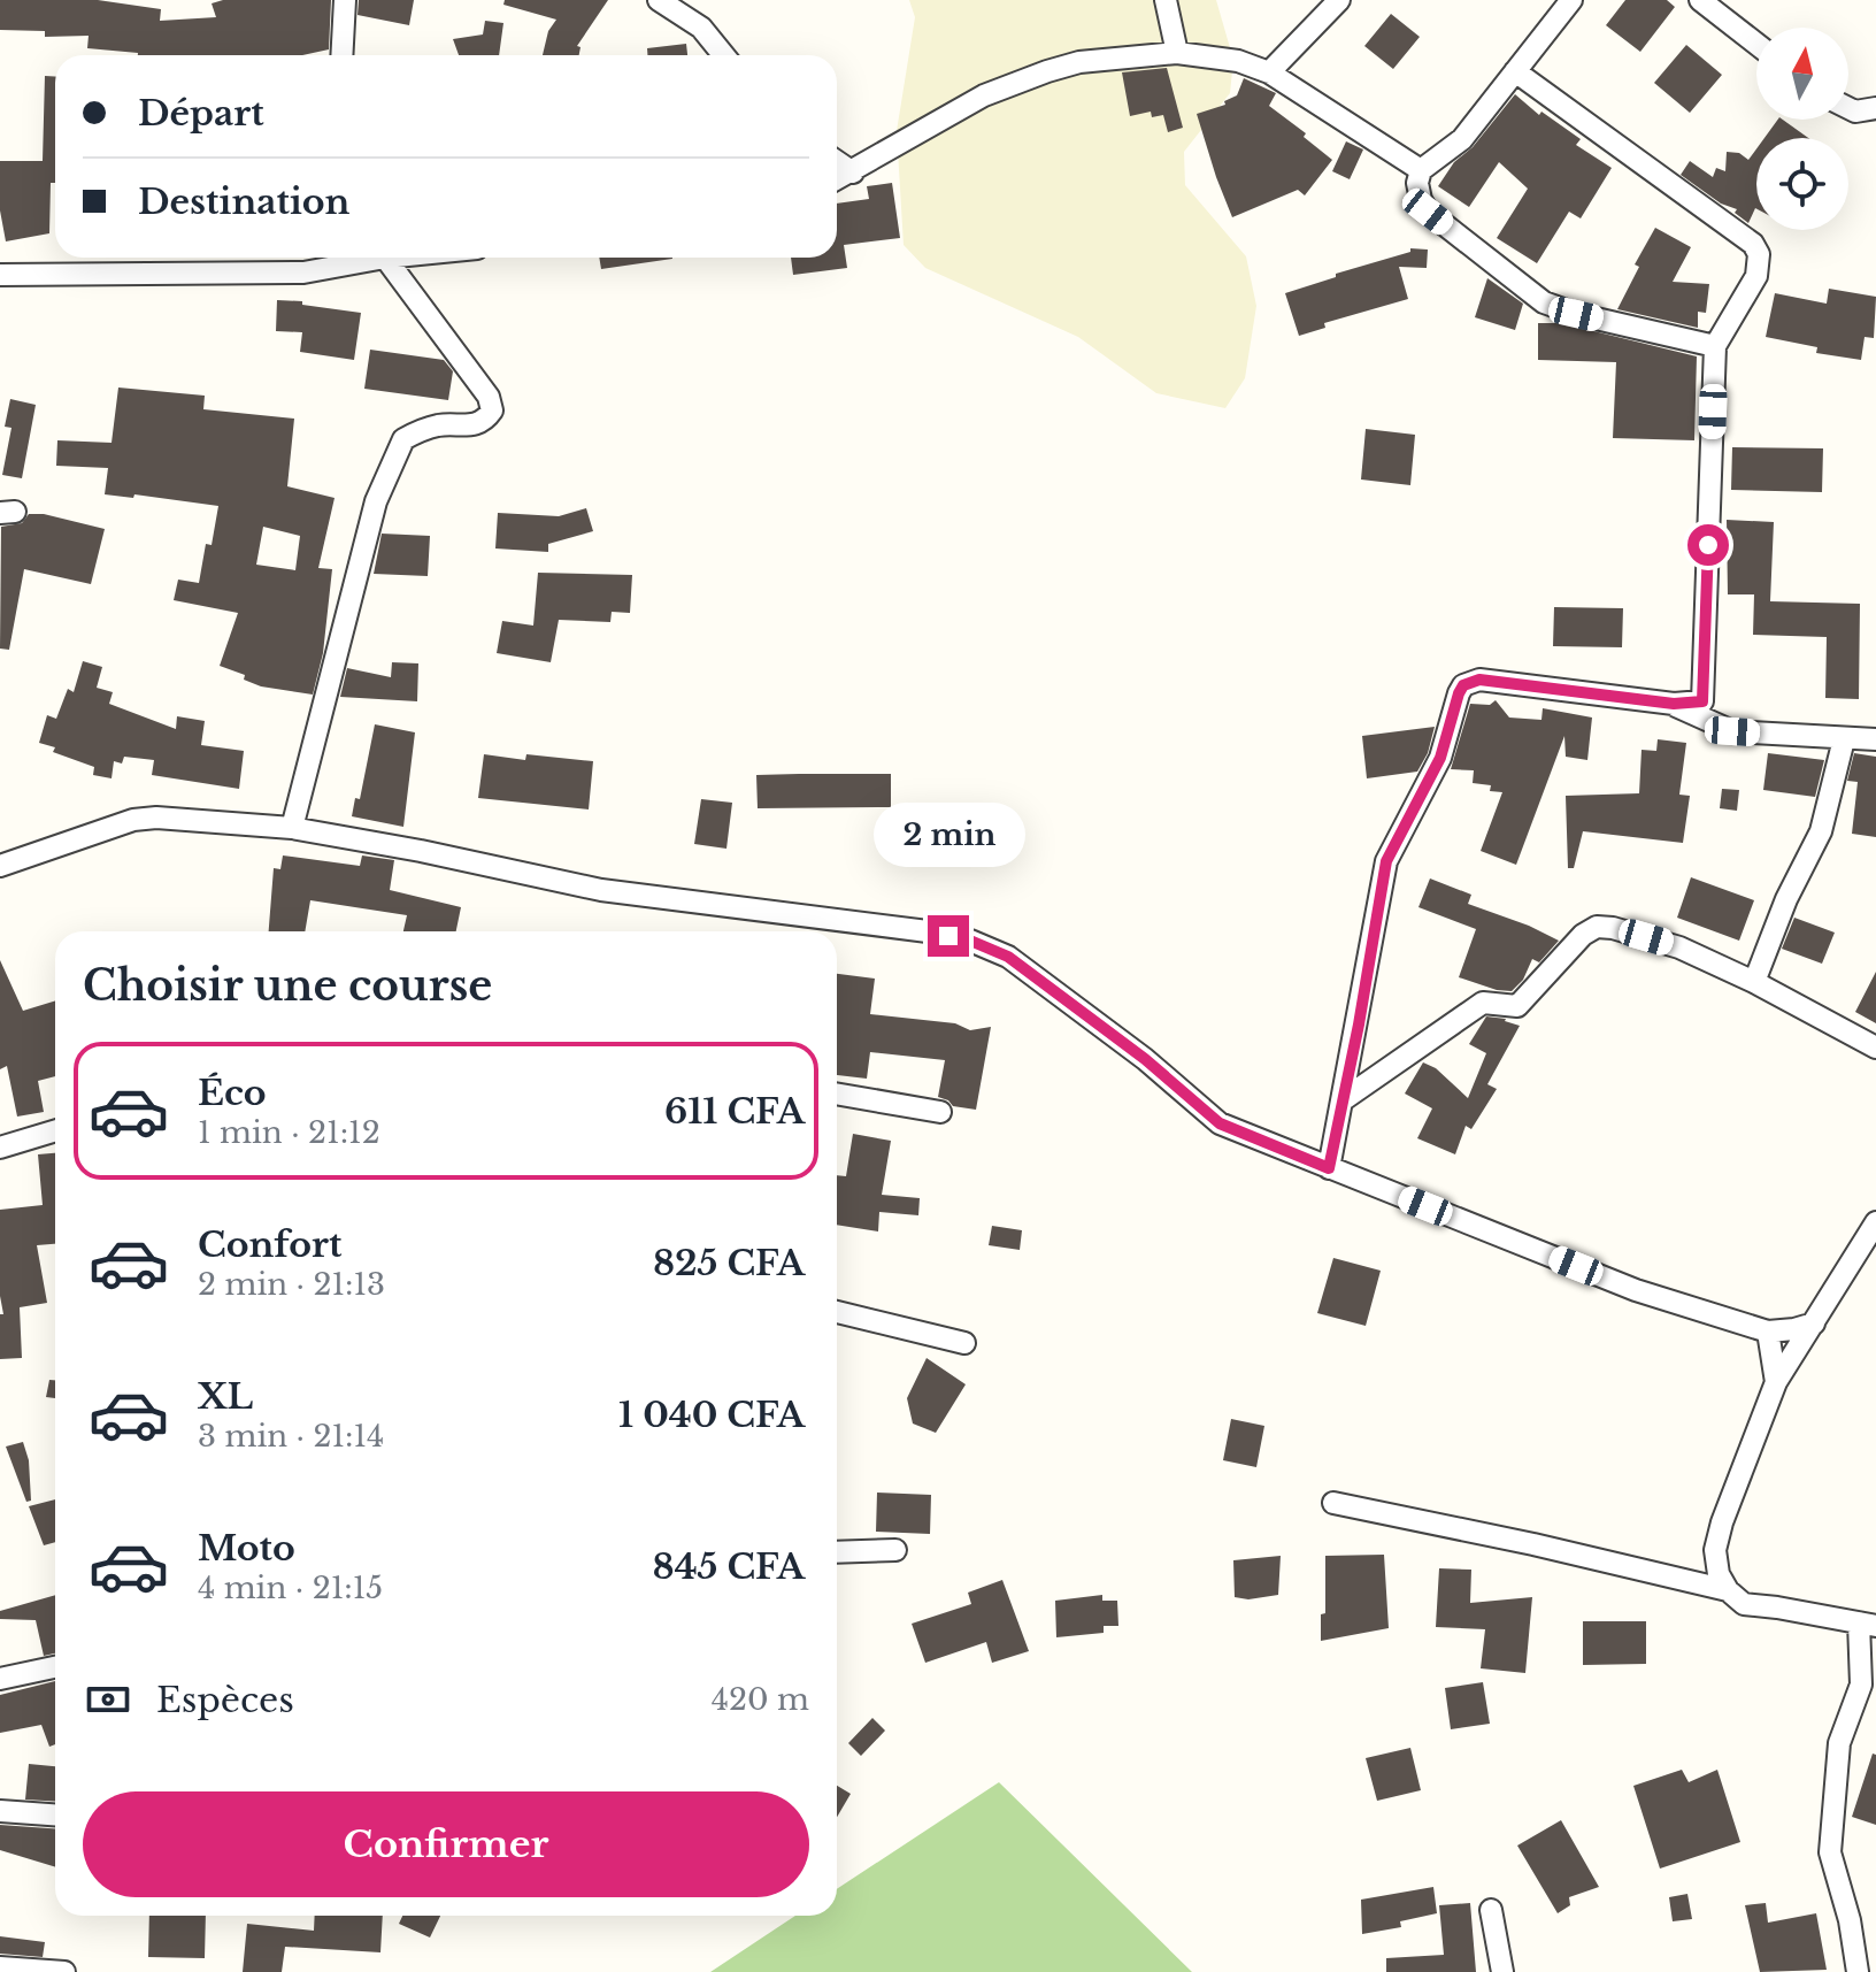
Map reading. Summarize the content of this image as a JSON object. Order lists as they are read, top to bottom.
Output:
{
  "north": "top",
  "page": {
    "banner": ["Départ", "Destination"],
    "bubble": "2 min",
    "heading": "Choisir une course",
    "list": [
      {
        "name": "Éco",
        "note": "1 min · 21:12",
        "value": "611 CFA"
      },
      {
        "name": "Confort",
        "note": "2 min · 21:13",
        "value": "825 CFA"
      },
      {
        "name": "XL",
        "note": "3 min · 21:14",
        "value": "1 040 CFA"
      },
      {
        "name": "Moto",
        "note": "4 min · 21:15",
        "value": "845 CFA"
      }
    ],
    "pay": ["Espèces", "420 m"],
    "buttons": "Confirmer"
  }
}
